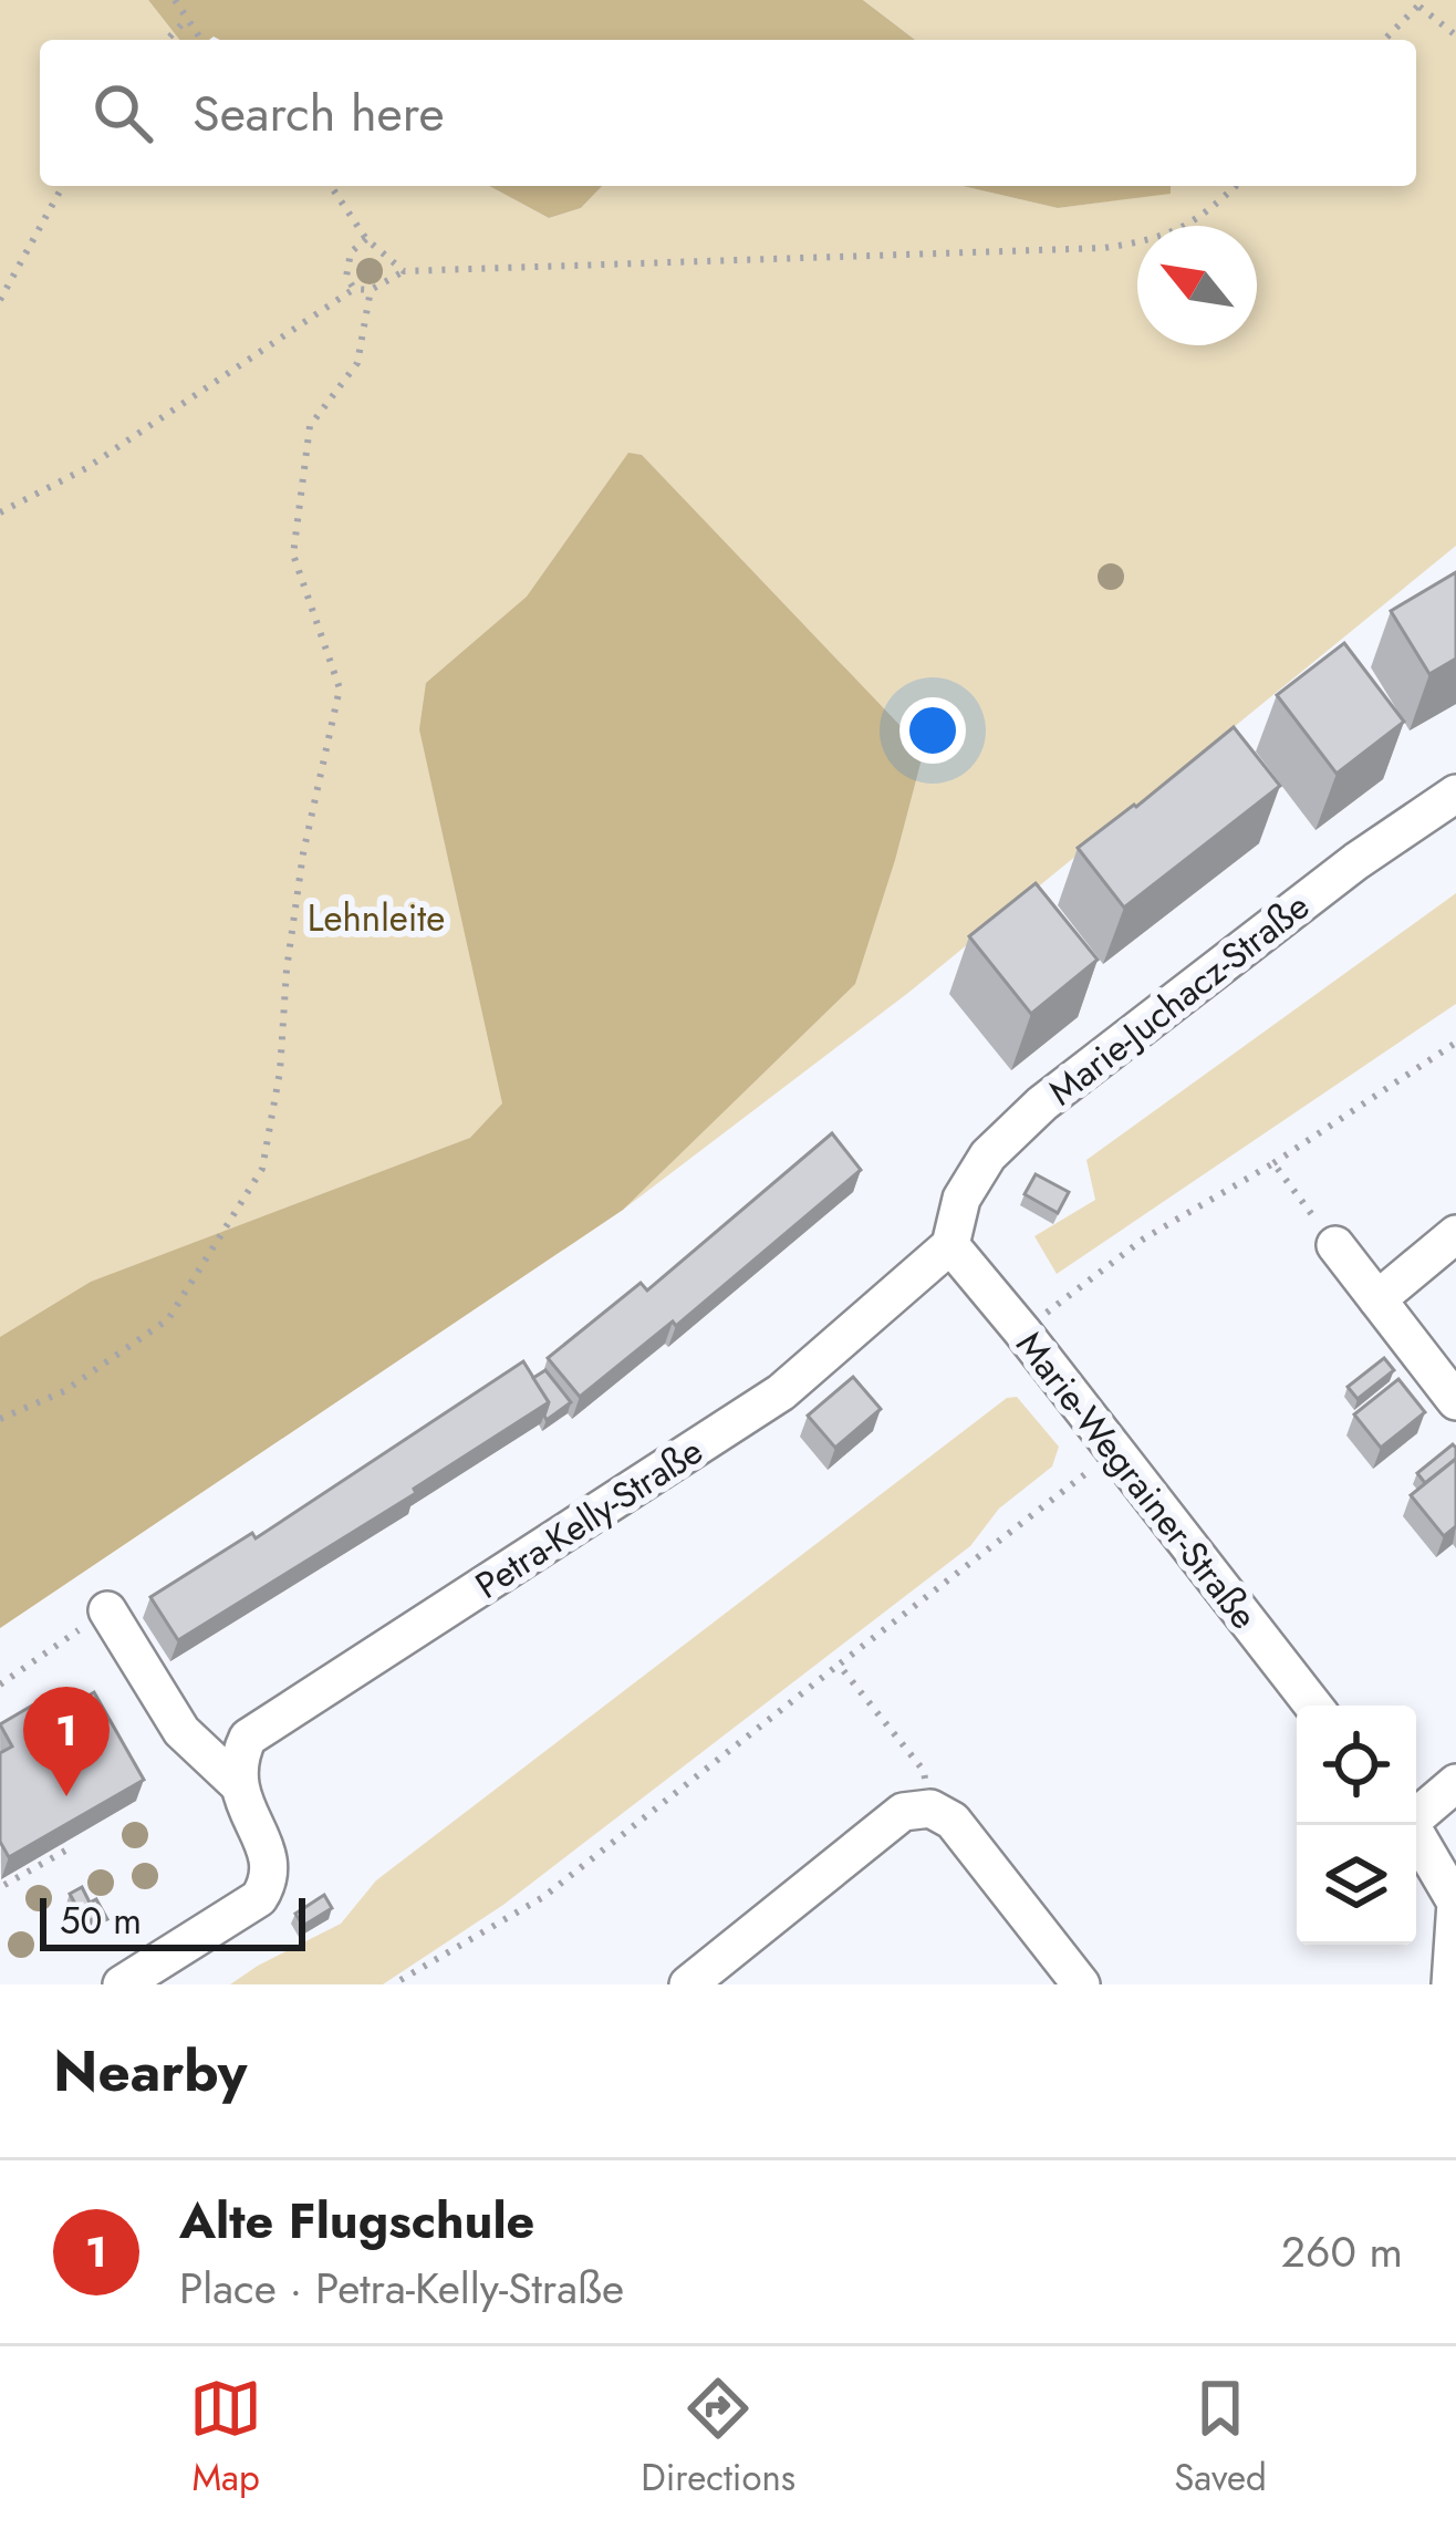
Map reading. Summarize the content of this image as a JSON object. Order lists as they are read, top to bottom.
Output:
{
  "streets": {
    "street": ["Marie-Juchacz-Straße", "Marie-Wegrainer-Straße", "Petra-Kelly-Straße"]
  },
  "crossings": [
    ["Marie-Juchacz-Straße", "Marie-Wegrainer-Straße"],
    ["Marie-Juchacz-Straße", "Petra-Kelly-Straße"],
    ["Marie-Wegrainer-Straße", "Petra-Kelly-Straße"]
  ],
  "parks": ["Lehnleite"],
  "scale_bar": "50 m",
  "north": "top left",
  "page": {
    "search": "Search here",
    "pins": "1",
    "scale": "50 m",
    "heading": "Nearby",
    "list": [
      {
        "mark": "1",
        "name": "Alte Flugschule",
        "note": "Place · Petra-Kelly-Straße",
        "value": "260 m"
      }
    ],
    "nav": ["Map", "Directions", "Saved"]
  }
}
